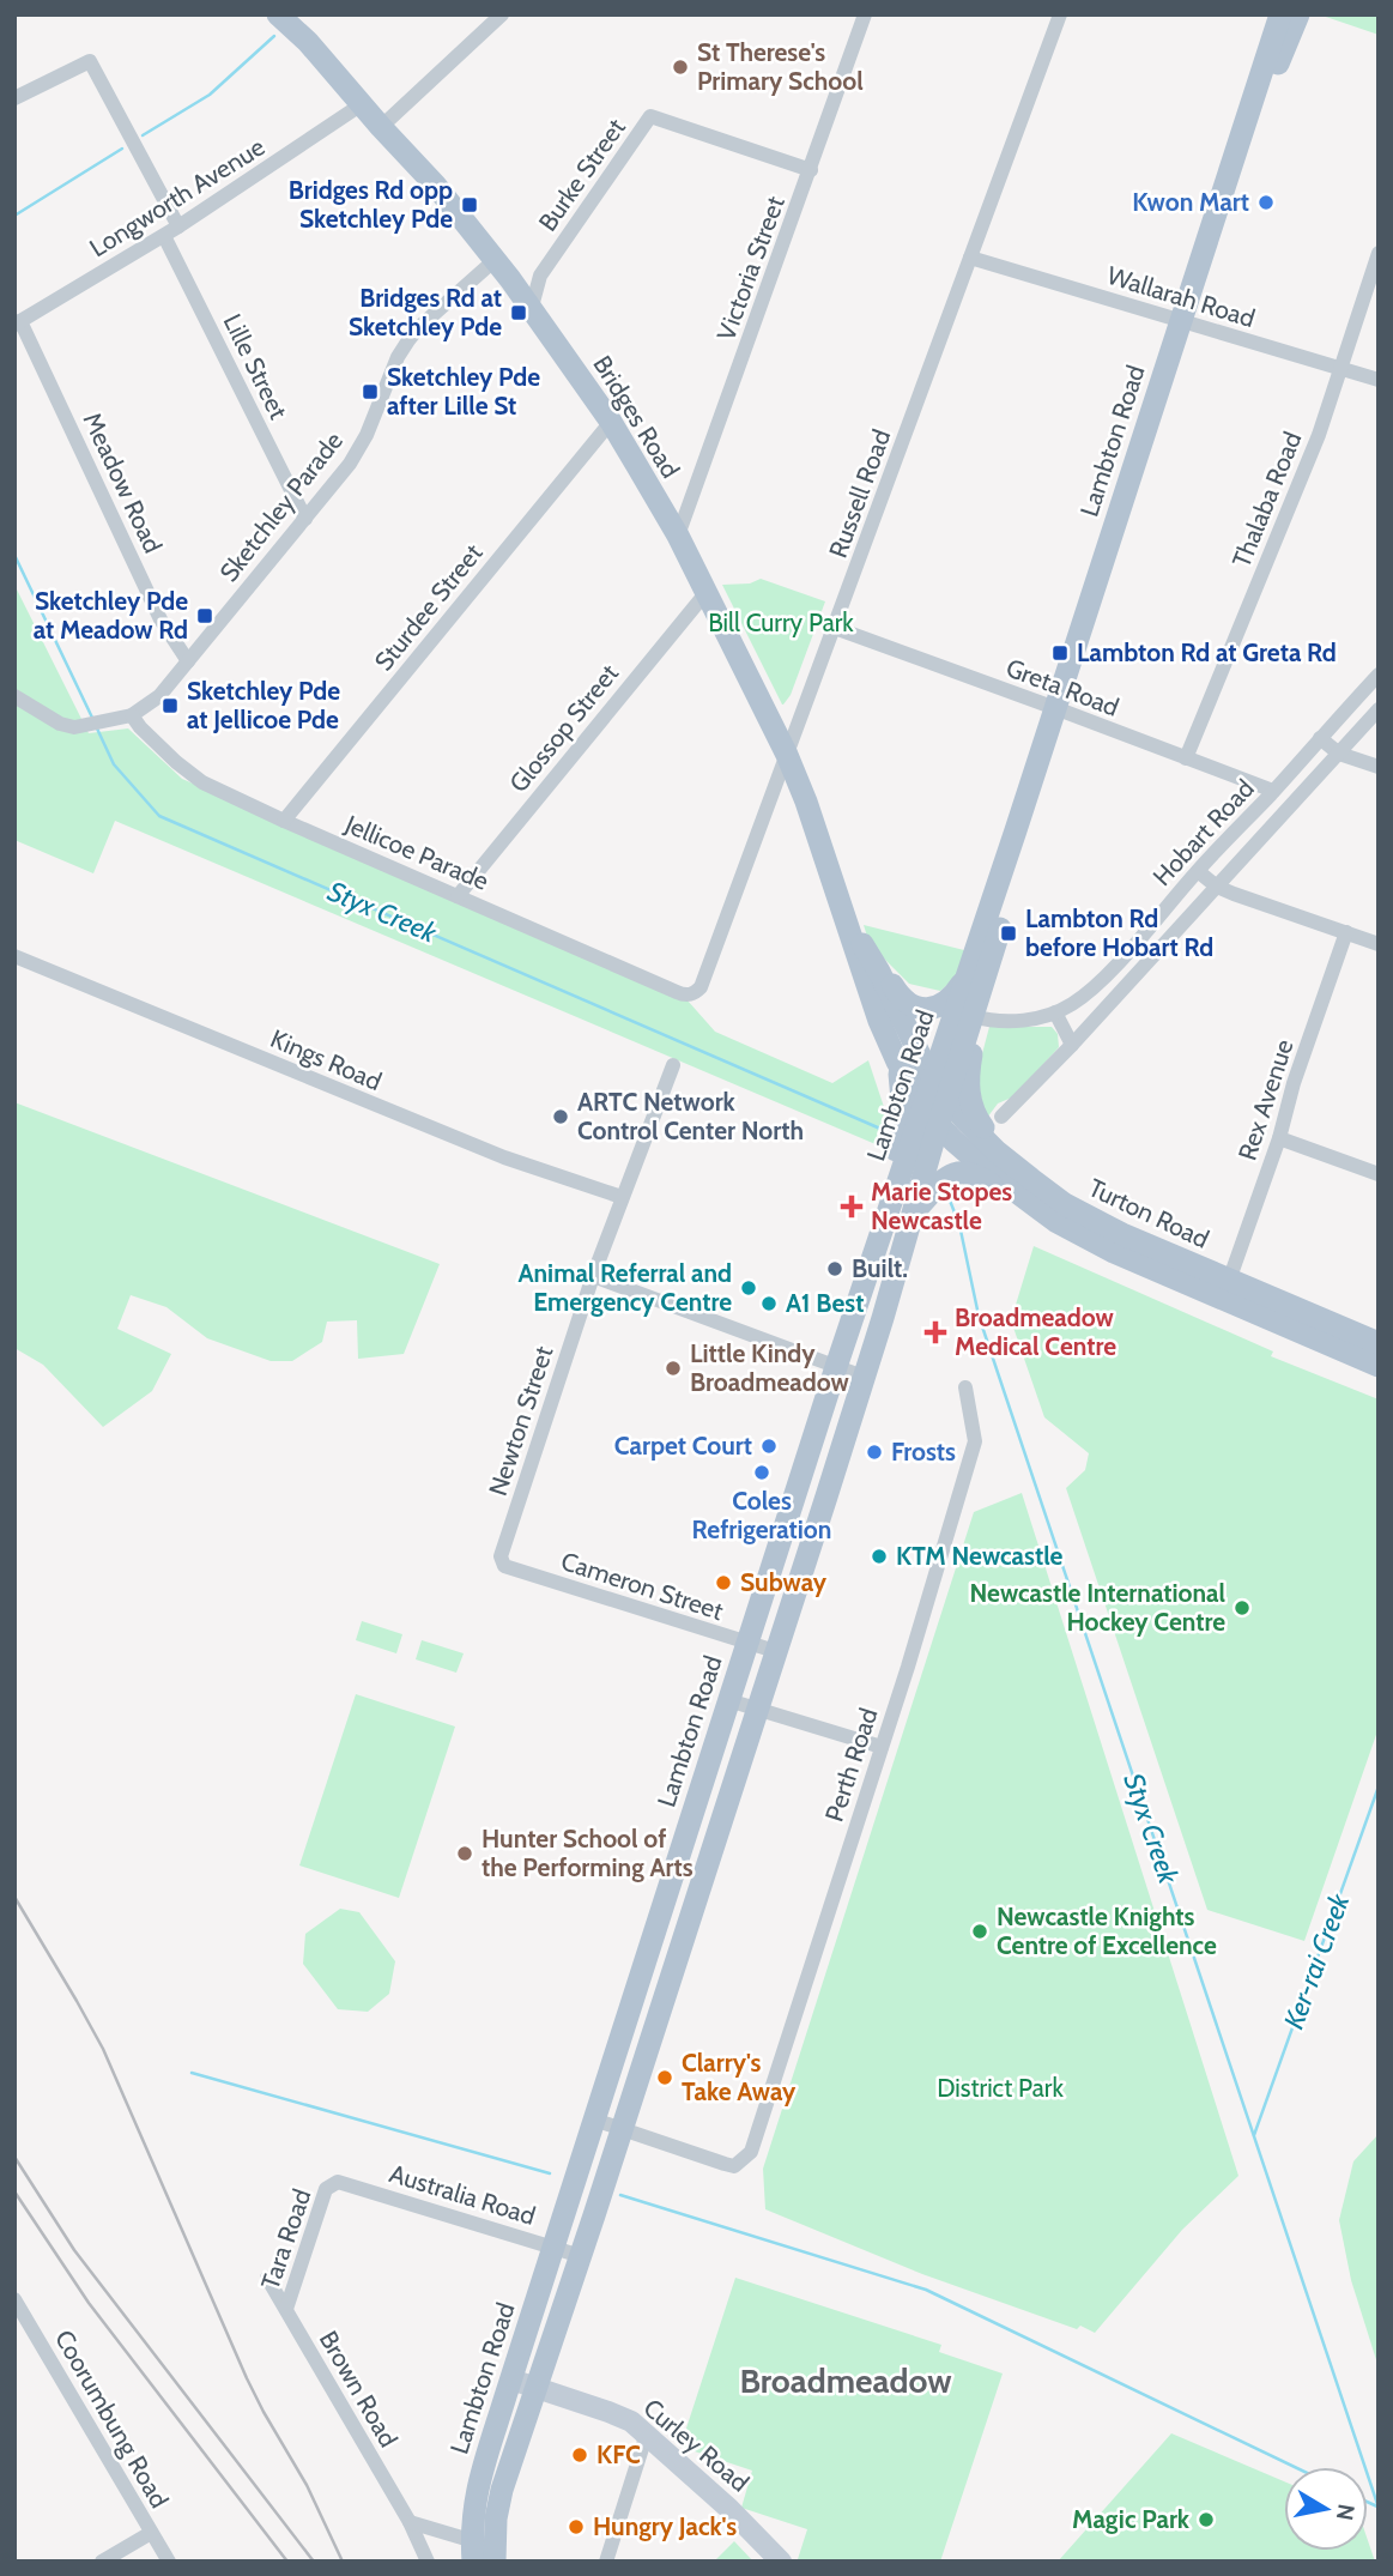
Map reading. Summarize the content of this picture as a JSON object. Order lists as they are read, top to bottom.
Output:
{
  "streets": {
    "main road": ["Bridges Road", "Lambton Road", "Turton Road"],
    "street": [
      "Burke Street",
      "Longworth Avenue",
      "Victoria Street",
      "Wallarah Road",
      "Lille Street",
      "Meadow Road",
      "Russell Road",
      "Thalaba Road",
      "Sketchley Parade",
      "Sturdee Street",
      "Greta Road",
      "Glossop Street",
      "Hobart Road",
      "Jellicoe Parade",
      "Kings Road",
      "Rex Avenue",
      "Newton Street",
      "Cameron Street",
      "Perth Road",
      "Australia Road",
      "Tara Road",
      "Brown Road",
      "Coorumbung Road",
      "Curley Road"
    ]
  },
  "crossings": [
    ["Burke Street", "Victoria Street"],
    ["Burke Street", "Bridges Road"],
    ["Longworth Avenue", "Lille Street"],
    ["Longworth Avenue", "Bridges Road"],
    ["Longworth Avenue", "Meadow Road"],
    ["Victoria Street", "Bridges Road"],
    ["Wallarah Road", "Lambton Road"],
    ["Wallarah Road", "Russell Road"],
    ["Wallarah Road", "Thalaba Road"],
    ["Lille Street", "Sketchley Parade"],
    ["Bridges Road", "Lambton Road"],
    ["Bridges Road", "Russell Road"],
    ["Bridges Road", "Sketchley Parade"],
    ["Bridges Road", "Sturdee Street"],
    ["Bridges Road", "Glossop Street"],
    ["Bridges Road", "Turton Road"],
    ["Lambton Road", "Greta Road"],
    ["Lambton Road", "Hobart Road"],
    ["Lambton Road", "Turton Road"],
    ["Lambton Road", "Cameron Street"],
    ["Lambton Road", "Perth Road"],
    ["Lambton Road", "Australia Road"],
    ["Lambton Road", "Curley Road"],
    ["Meadow Road", "Sketchley Parade"],
    ["Russell Road", "Greta Road"],
    ["Russell Road", "Jellicoe Parade"],
    ["Thalaba Road", "Greta Road"],
    ["Sketchley Parade", "Jellicoe Parade"],
    ["Sturdee Street", "Jellicoe Parade"],
    ["Greta Road", "Hobart Road"],
    ["Glossop Street", "Jellicoe Parade"],
    ["Kings Road", "Newton Street"],
    ["Rex Avenue", "Turton Road"],
    ["Newton Street", "Cameron Street"],
    ["Australia Road", "Tara Road"],
    ["Tara Road", "Brown Road"]
  ],
  "districts": ["Broadmeadow"],
  "water": ["Styx Creek", "Ker-rai Creek"],
  "parks": ["Bill Curry Park", "District Park"],
  "places": {
    "other": [
      "St Therese's Primary School",
      "Kwon Mart",
      "ARTC Network Control Center North",
      "Built.",
      "Animal Referral and Emergency Centre",
      "A1 Best",
      "Little Kindy Broadmeadow",
      "Carpet Court",
      "Frosts",
      "Coles Refrigeration",
      "KTM Newcastle",
      "Subway",
      "Newcastle International Hockey Centre",
      "Hunter School of the Performing Arts",
      "Newcastle Knights Centre of Excellence",
      "Clarry's Take Away",
      "KFC",
      "Magic Park",
      "Hungry Jack's"
    ],
    "transit": [
      "Bridges Rd opp Sketchley Pde",
      "Bridges Rd at Sketchley Pde",
      "Sketchley Pde after Lille St",
      "Sketchley Pde at Meadow Rd",
      "Lambton Rd at Greta Rd",
      "Sketchley Pde at Jellicoe Pde",
      "Lambton Rd before Hobart Rd"
    ],
    "health": ["Marie Stopes Newcastle", "Broadmeadow Medical Centre"]
  },
  "north": "right"
}
